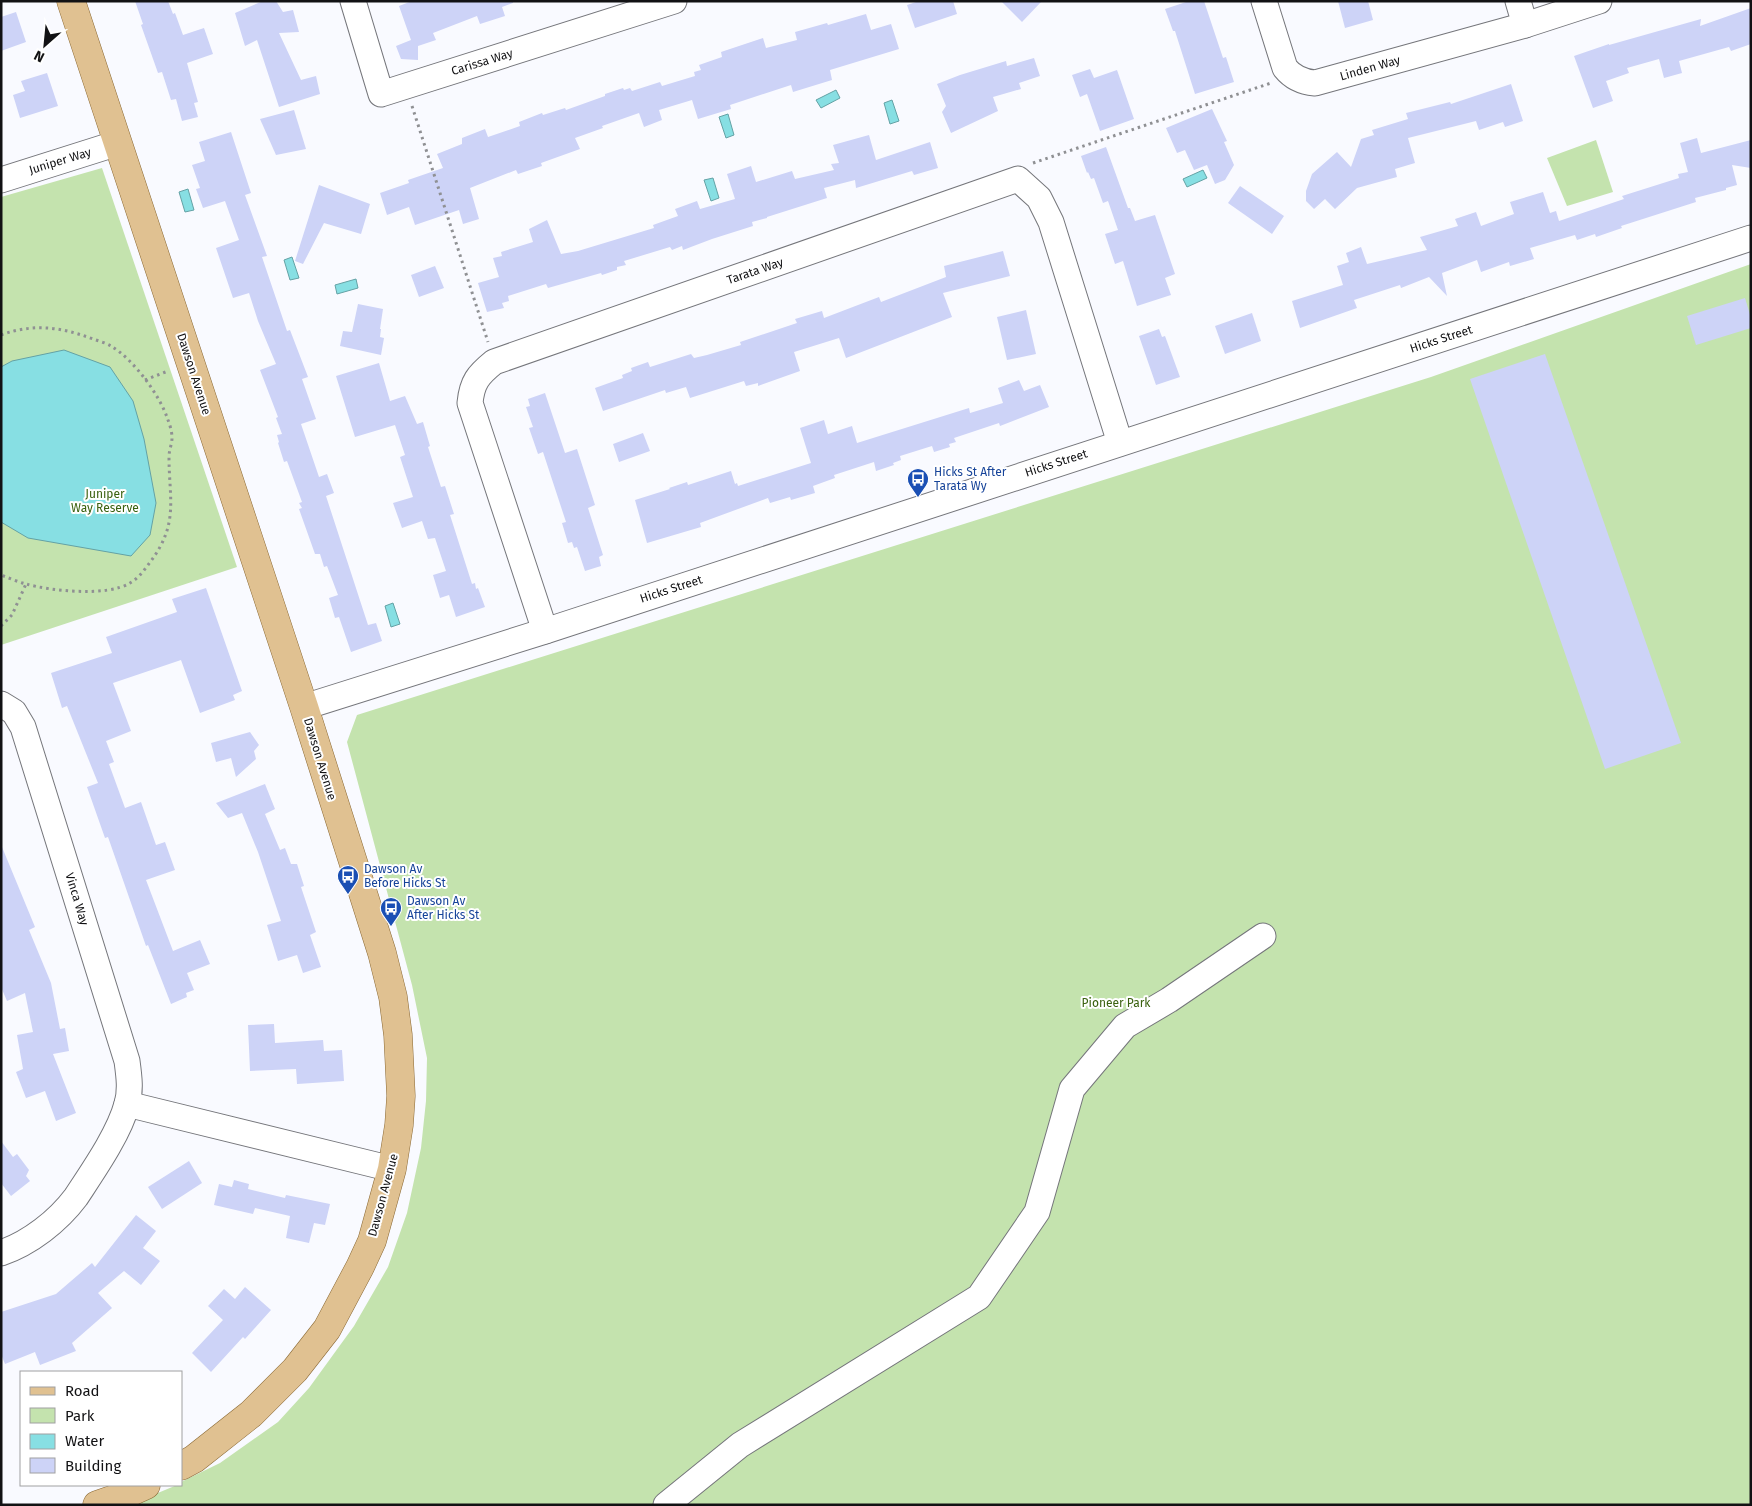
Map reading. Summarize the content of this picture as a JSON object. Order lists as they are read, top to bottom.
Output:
{
  "streets": {
    "main road": ["Dawson Avenue"],
    "street": [
      "Carissa Way",
      "Linden Way",
      "Juniper Way",
      "Tarata Way",
      "Hicks Street",
      "Vinca Way"
    ]
  },
  "crossings": [
    ["Juniper Way", "Dawson Avenue"],
    ["Tarata Way", "Hicks Street"],
    ["Hicks Street", "Dawson Avenue"]
  ],
  "parks": ["Juniper Way Reserve", "Pioneer Park"],
  "places": {
    "bus stop": ["Hicks St After Tarata Wy", "Dawson Av Before Hicks St", "Dawson Av After Hicks St"]
  },
  "legend": [
    "Road",
    "Park",
    "Water",
    "Building"
  ],
  "north": "bottom left"
}
